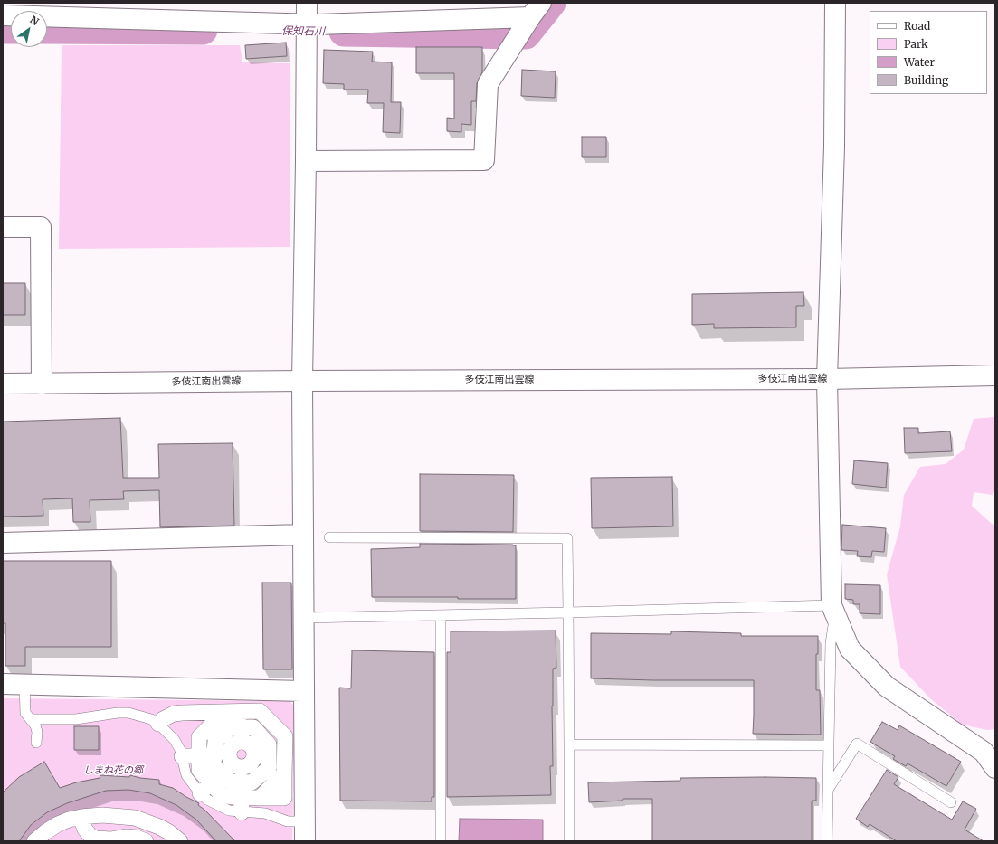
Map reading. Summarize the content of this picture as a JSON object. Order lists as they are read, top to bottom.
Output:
{
  "streets": {
    "street": ["多伎江南出雲線"]
  },
  "water": ["保知石川"],
  "parks": ["しまね花の郷"],
  "legend": [
    "Road",
    "Park",
    "Water",
    "Building"
  ],
  "north": "top right"
}
